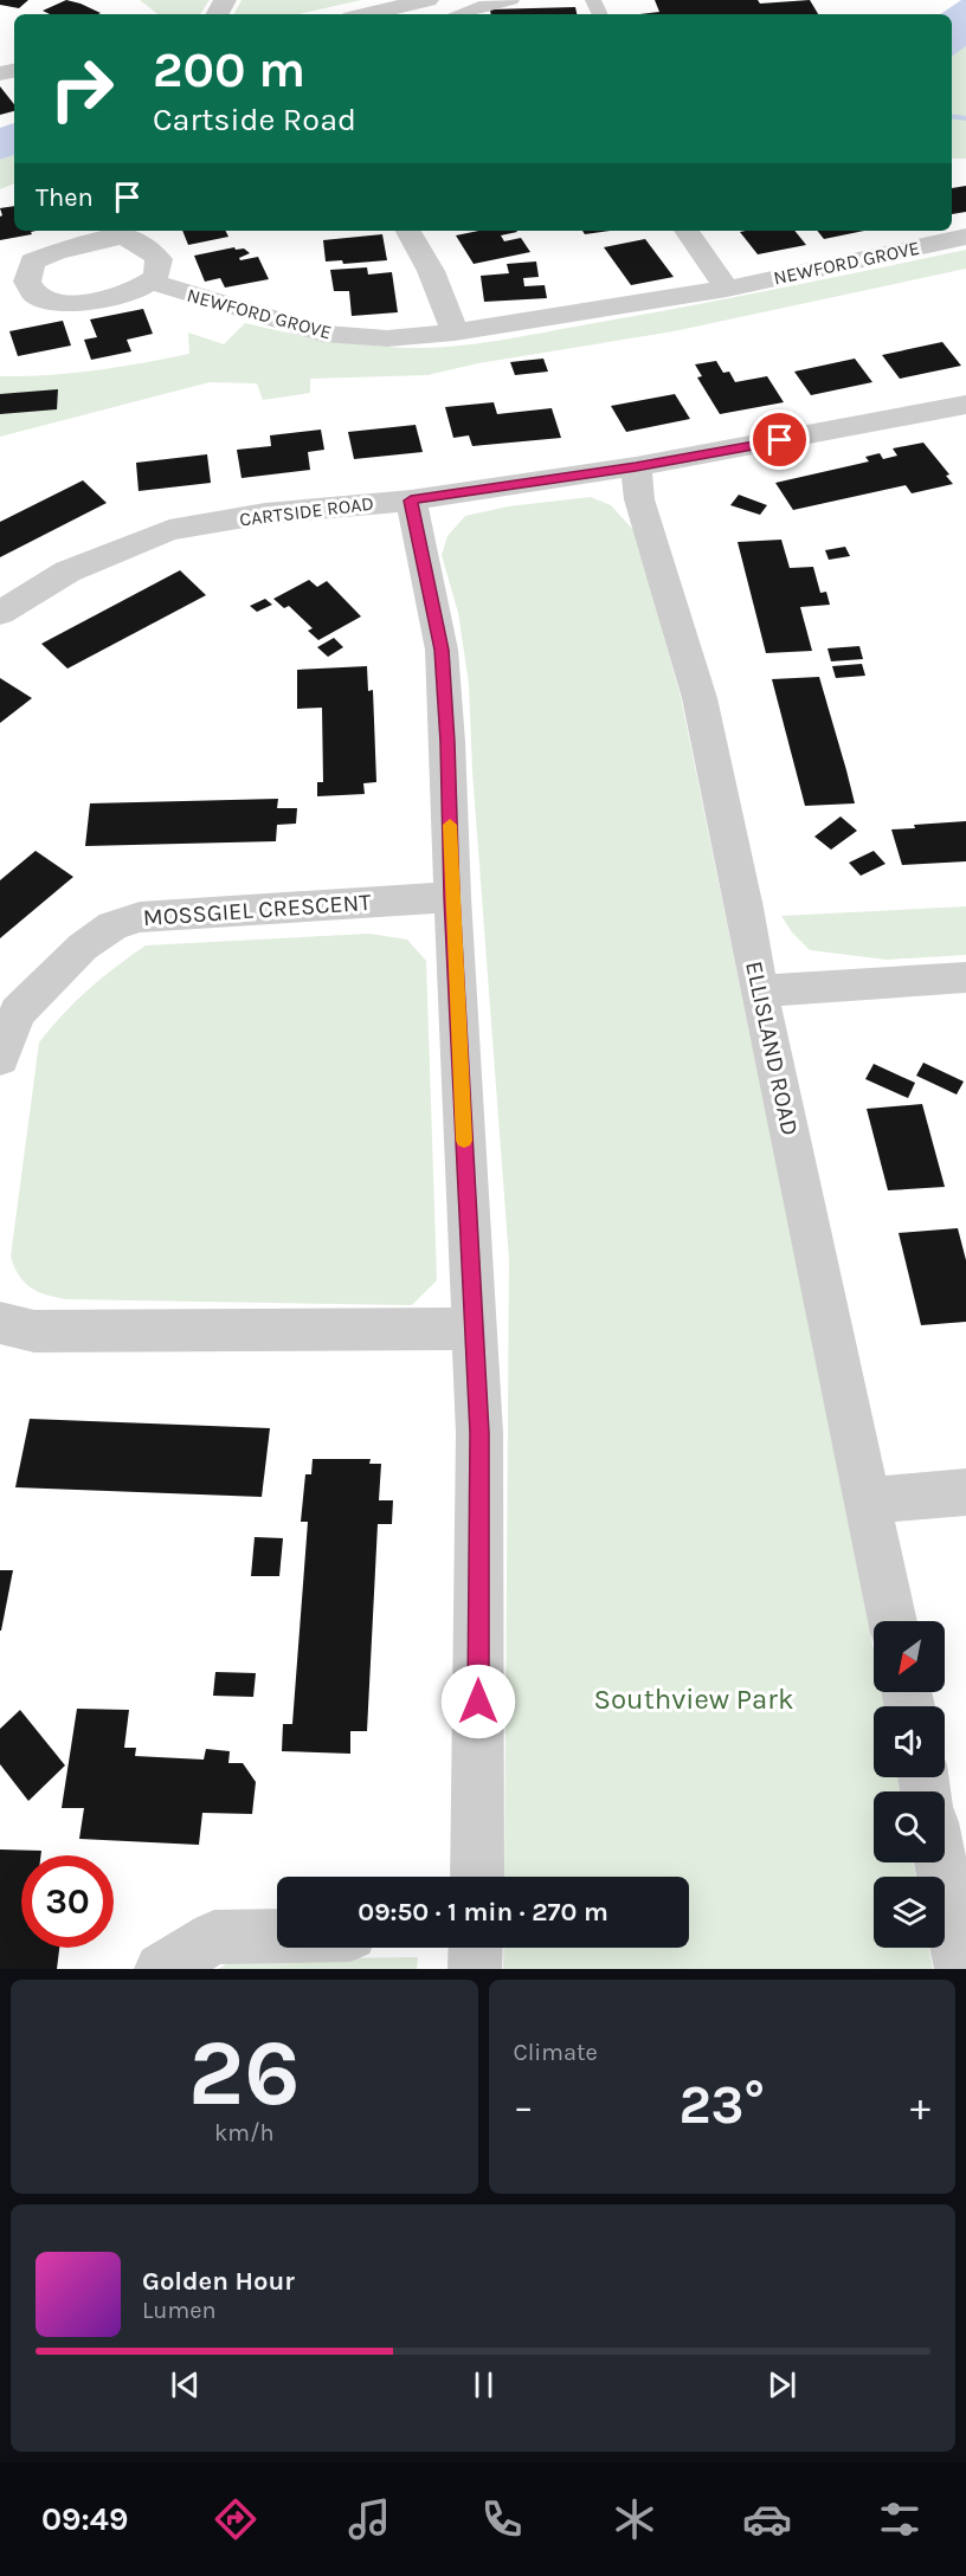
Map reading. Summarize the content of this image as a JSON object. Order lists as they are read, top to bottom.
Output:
{
  "streets": {
    "street": [
      "NEWFORD GROVE",
      "CARTSIDE ROAD",
      "MOSSGIEL CRESCENT",
      "ELLISLAND ROAD"
    ]
  },
  "crossings": [
    ["CARTSIDE ROAD", "ELLISLAND ROAD"]
  ],
  "parks": ["Southview Park"],
  "north": "bottom left",
  "page": {
    "turn": ["200 m", "Cartside Road"],
    "then": "Then",
    "limit": "30",
    "trip": "09:50 · 1 min · 270 m",
    "tile": [
      ["26", "km/h"],
      "Climate"
    ],
    "heat": ["−", "23°", "+"],
    "song": ["Golden Hour", "Lumen"],
    "tabs": "09:49"
  }
}
